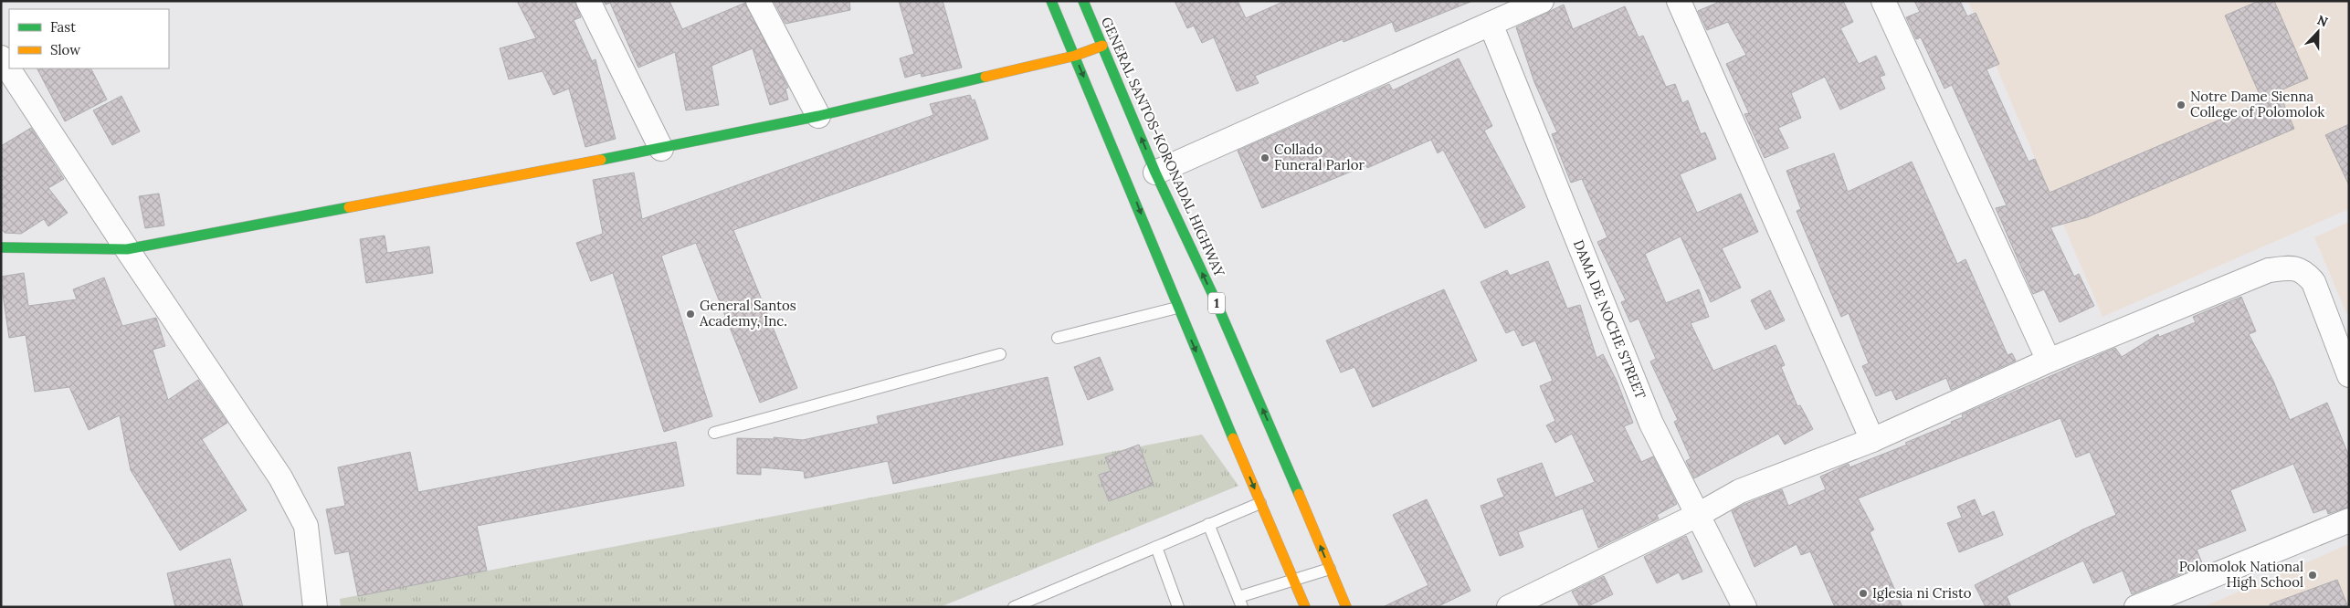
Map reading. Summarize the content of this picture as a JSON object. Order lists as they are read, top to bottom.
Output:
{
  "streets": {
    "main road": ["GENERAL SANTOS-KORONADAL HIGHWAY", "1"],
    "street": ["DAMA DE NOCHE STREET"]
  },
  "places": [
    "Notre Dame Sienna College of Polomolok",
    "Collado Funeral Parlor",
    "General Santos Academy, Inc.",
    "Polomolok National High School",
    "Iglesia ni Cristo"
  ],
  "legend": ["Fast", "Slow"],
  "north": "top"
}
